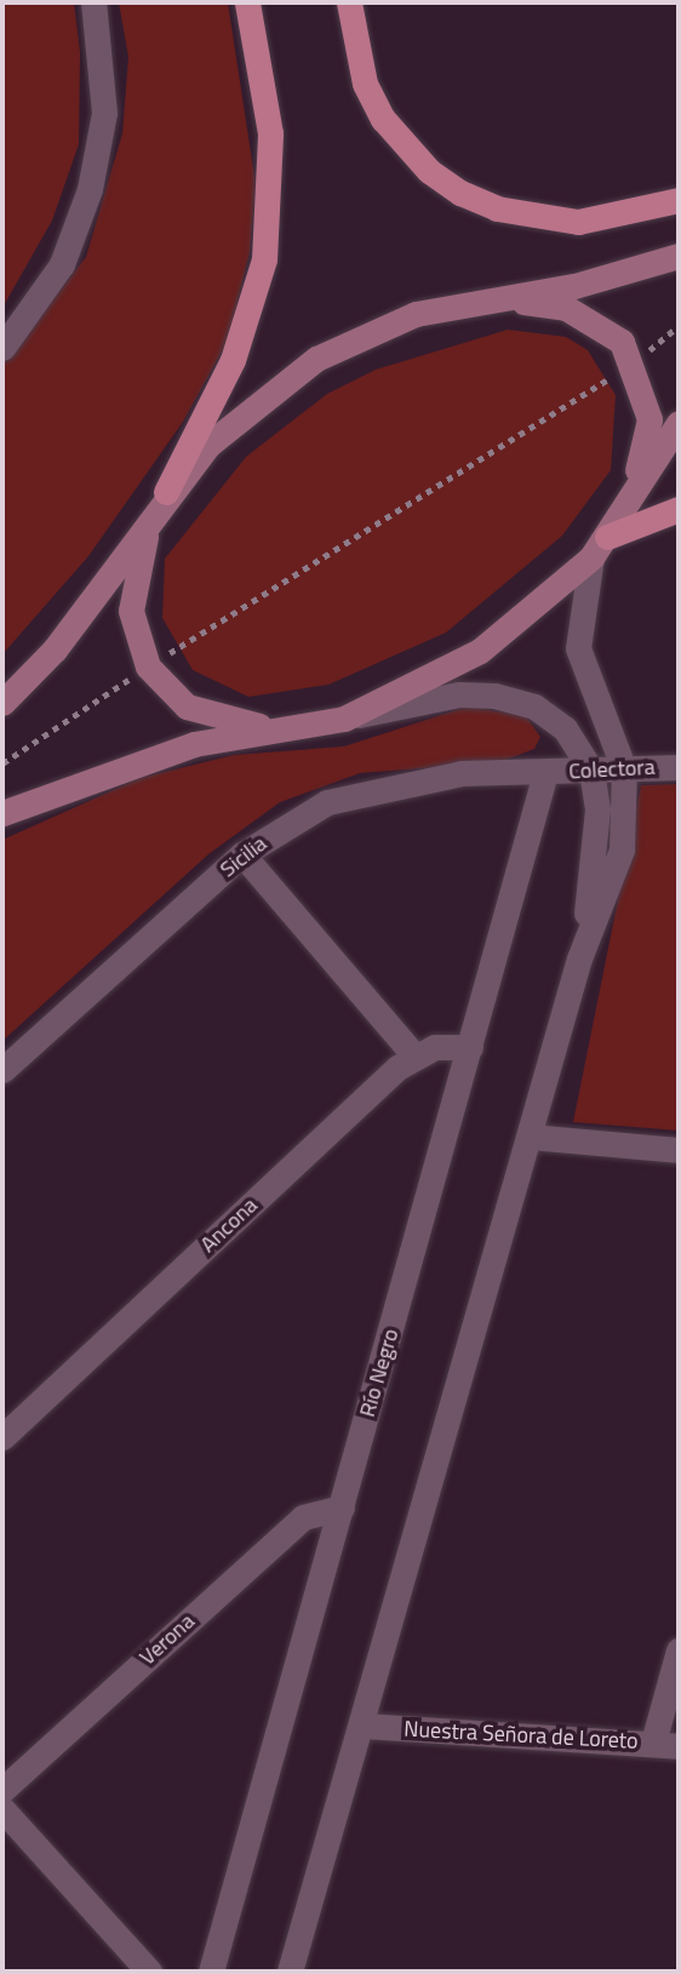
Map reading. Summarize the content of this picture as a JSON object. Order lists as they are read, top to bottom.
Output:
{
  "streets": {
    "street": [
      "Colectora",
      "Sicilia",
      "Ancona",
      "Río Negro",
      "Verona",
      "Nuestra Señora de Loreto"
    ]
  },
  "crossings": [
    ["Colectora", "Sicilia"],
    ["Colectora", "Río Negro"],
    ["Sicilia", "Río Negro"],
    ["Río Negro", "Verona"]
  ]
}
